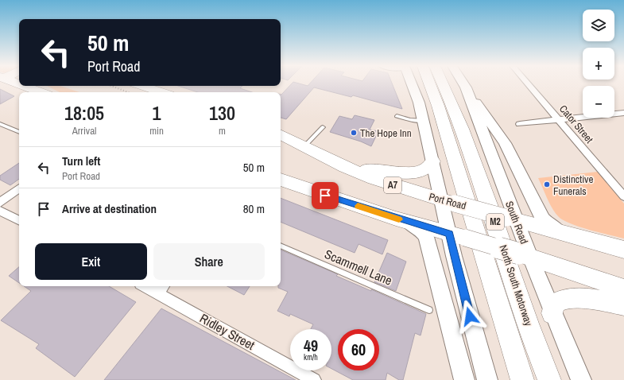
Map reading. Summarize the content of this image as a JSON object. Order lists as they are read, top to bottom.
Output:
{
  "streets": {
    "highway": [
      "A7",
      "Port Road",
      "M2",
      "North South Motorway"
    ],
    "main road": ["South Road"],
    "street": ["Cator Street", "Ridley Street"],
    "lane": ["Scammell Lane"]
  },
  "crossings": [
    ["Port Road", "South Road"]
  ],
  "places": ["The Hope Inn", "Distinctive Funerals"],
  "page": {
    "map_buttons": ["+", "−"],
    "turn": ["50 m", "Port Road"],
    "eta": [
      "18:05",
      "Arrival",
      "1",
      "min",
      "130",
      "m"
    ],
    "list": [
      {
        "name": "Turn left",
        "note": "Port Road",
        "value": "50 m"
      },
      {
        "name": "Arrive at destination",
        "value": "80 m"
      }
    ],
    "buttons": ["Exit", "Share"],
    "speed": "49 km/h",
    "limit": "60"
  }
}
